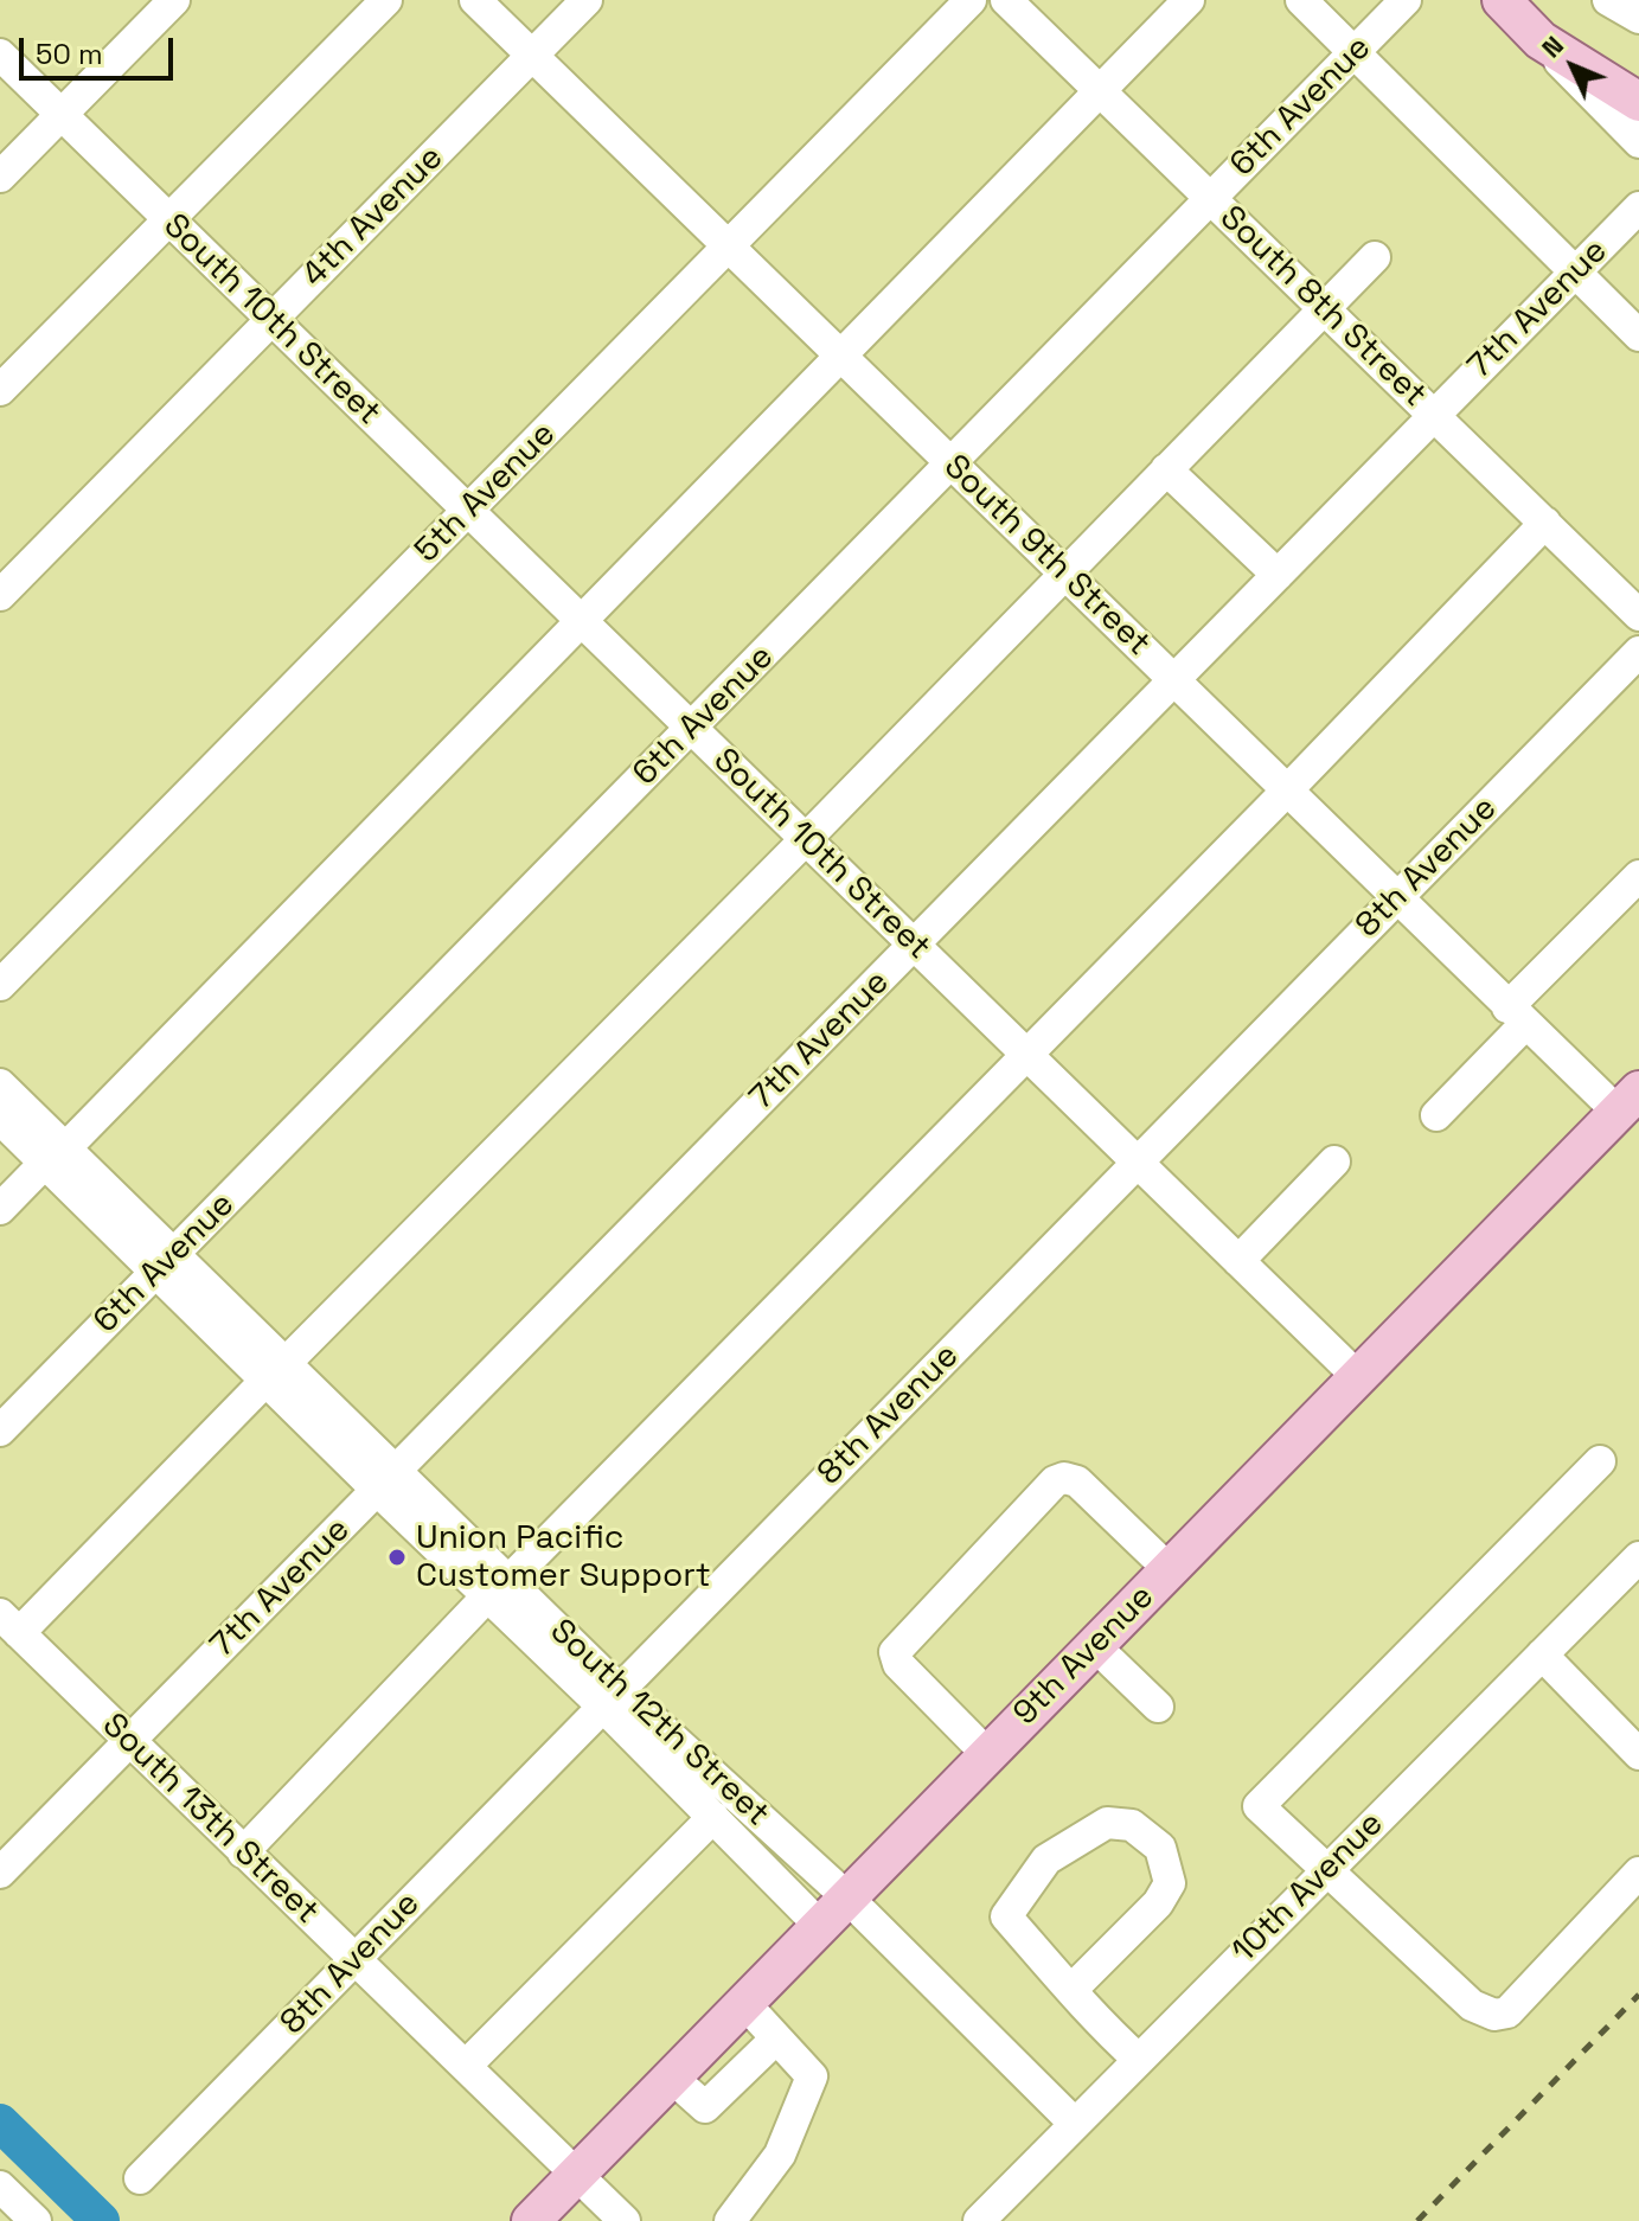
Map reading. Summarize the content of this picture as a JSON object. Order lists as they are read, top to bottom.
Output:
{
  "streets": {
    "main road": ["9th Avenue"],
    "street": [
      "6th Avenue",
      "4th Avenue",
      "South 8th Street",
      "7th Avenue",
      "South 10th Street",
      "5th Avenue",
      "South 9th Street",
      "8th Avenue",
      "South 12th Street",
      "South 13th Street",
      "10th Avenue"
    ]
  },
  "crossings": [
    ["6th Avenue", "South 8th Street"],
    ["6th Avenue", "South 10th Street"],
    ["6th Avenue", "South 9th Street"],
    ["4th Avenue", "South 10th Street"],
    ["4th Avenue", "South 9th Street"],
    ["South 8th Street", "7th Avenue"],
    ["7th Avenue", "South 10th Street"],
    ["7th Avenue", "South 9th Street"],
    ["7th Avenue", "South 13th Street"],
    ["South 10th Street", "5th Avenue"],
    ["South 10th Street", "8th Avenue"],
    ["South 10th Street", "9th Avenue"],
    ["5th Avenue", "South 9th Street"],
    ["South 9th Street", "8th Avenue"],
    ["South 9th Street", "9th Avenue"],
    ["8th Avenue", "South 12th Street"],
    ["8th Avenue", "South 13th Street"],
    ["9th Avenue", "South 12th Street"],
    ["9th Avenue", "South 13th Street"],
    ["South 12th Street", "10th Avenue"]
  ],
  "places": ["Union Pacific Customer Support"],
  "scale_bar": "50 m",
  "north": "top left"
}
